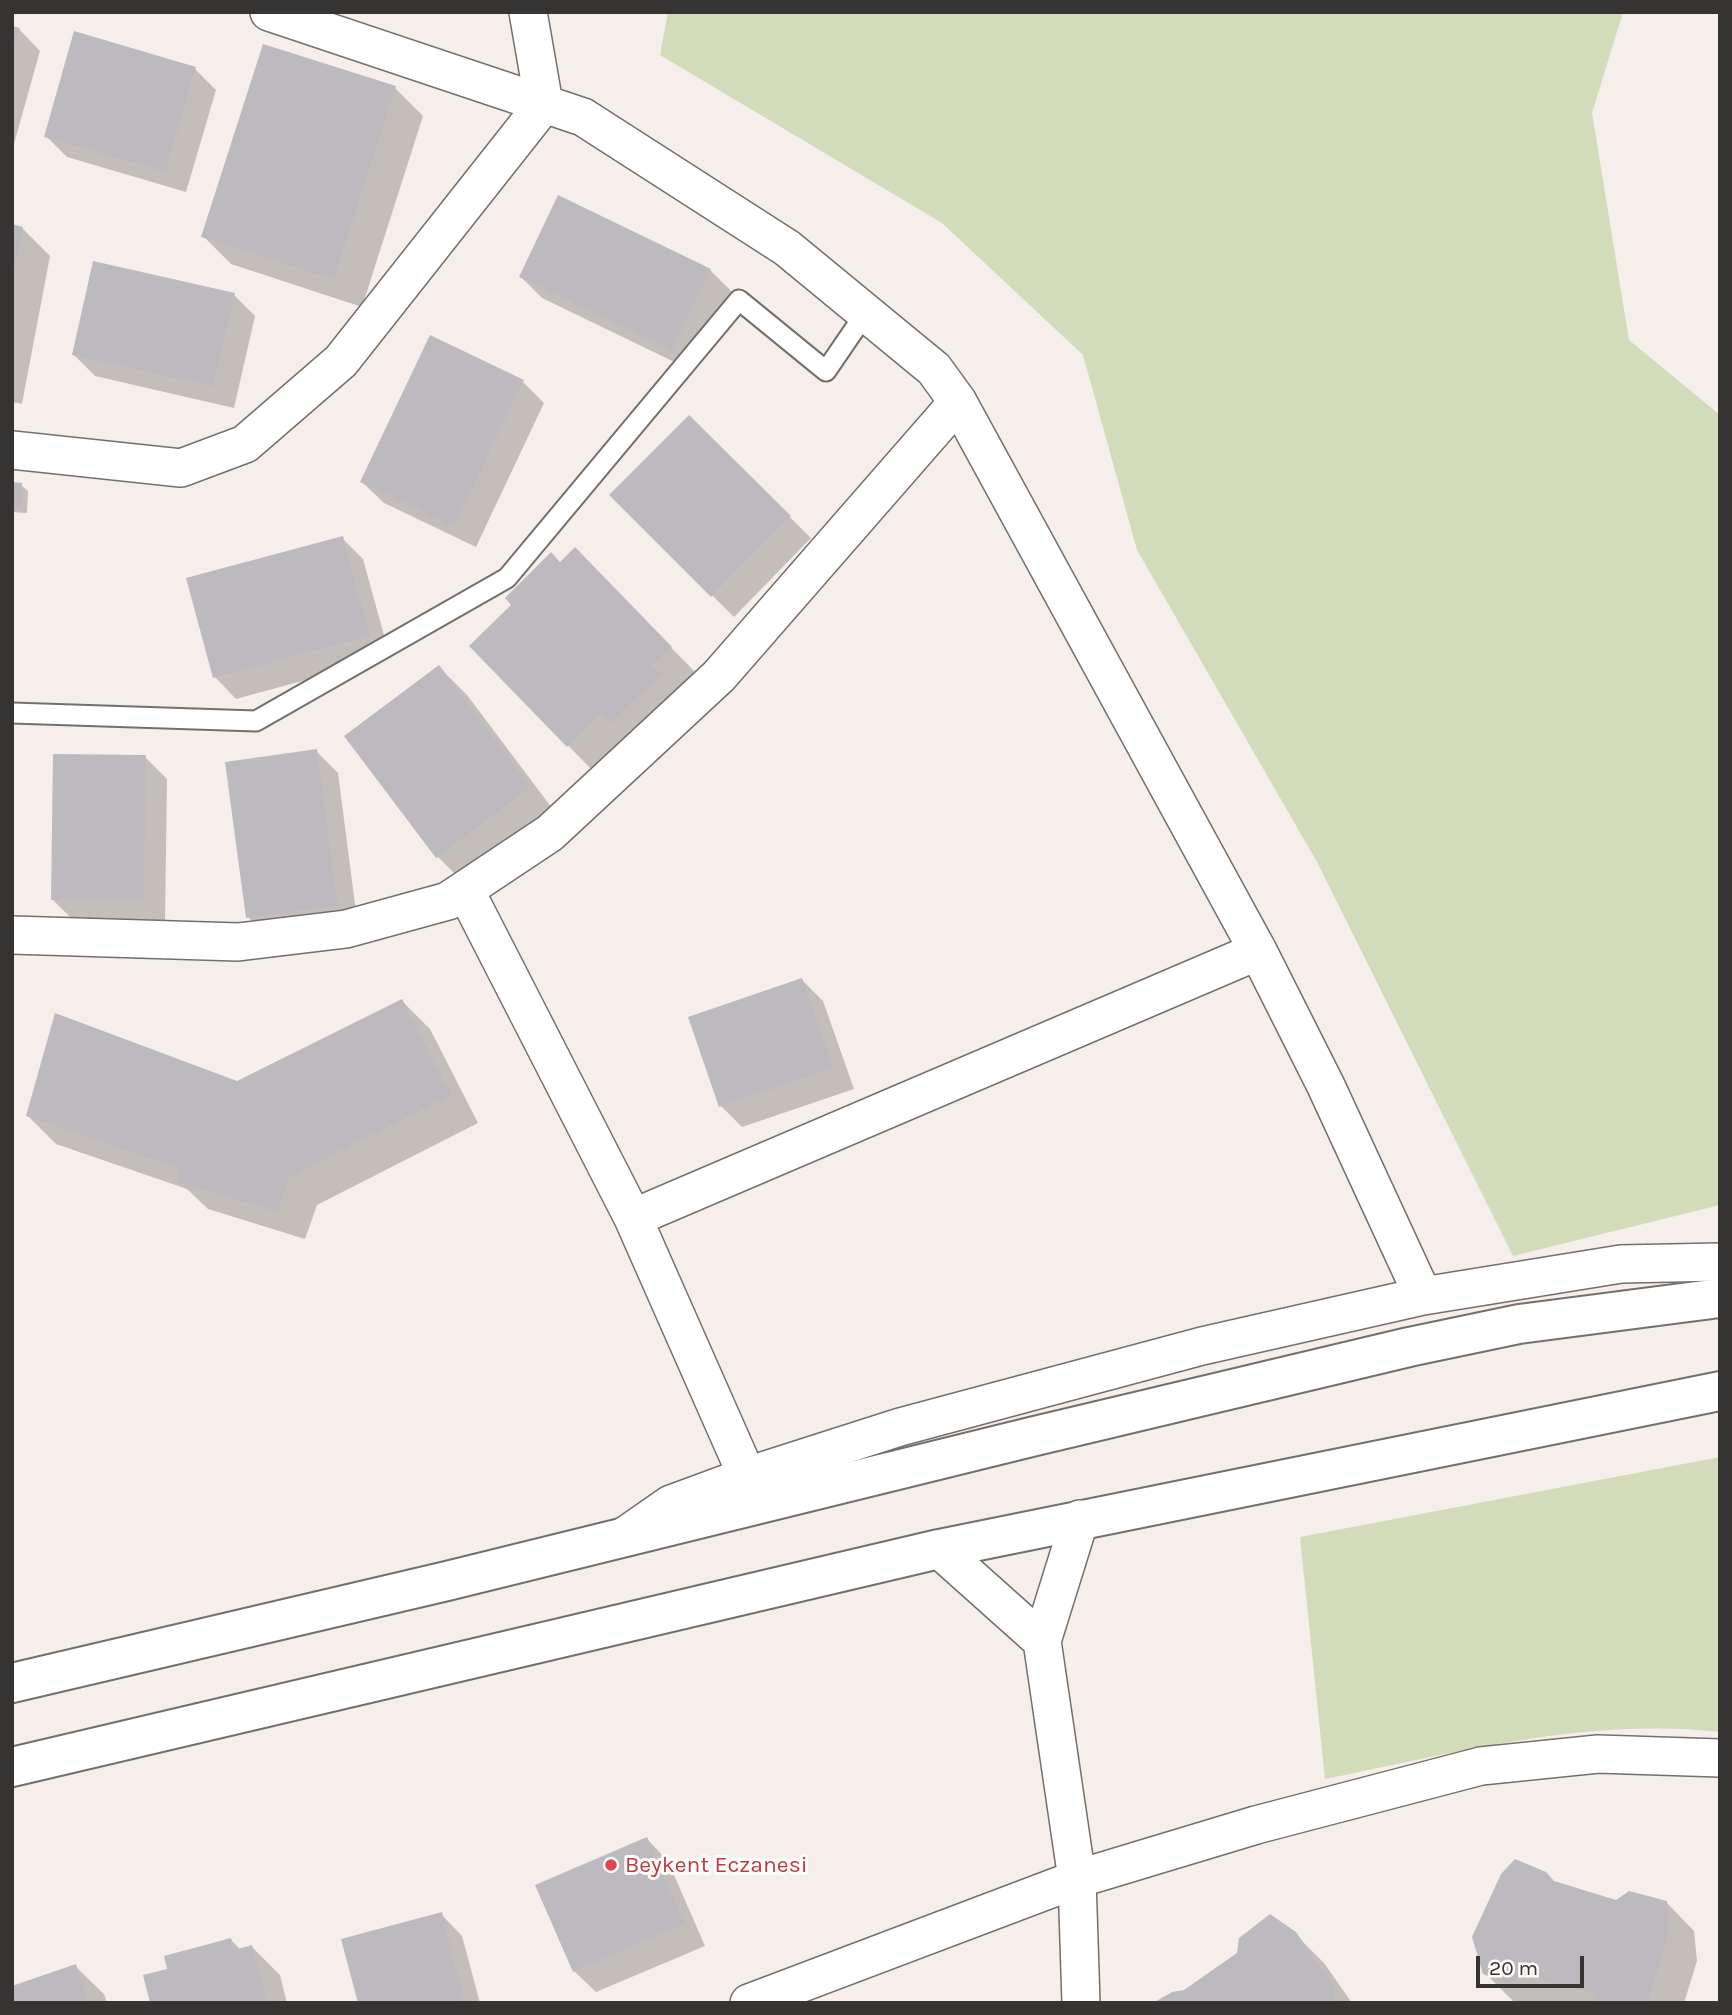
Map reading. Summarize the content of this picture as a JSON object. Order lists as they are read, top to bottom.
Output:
{
  "places": ["Beykent Eczanesi"],
  "scale_bar": "20 m"
}
